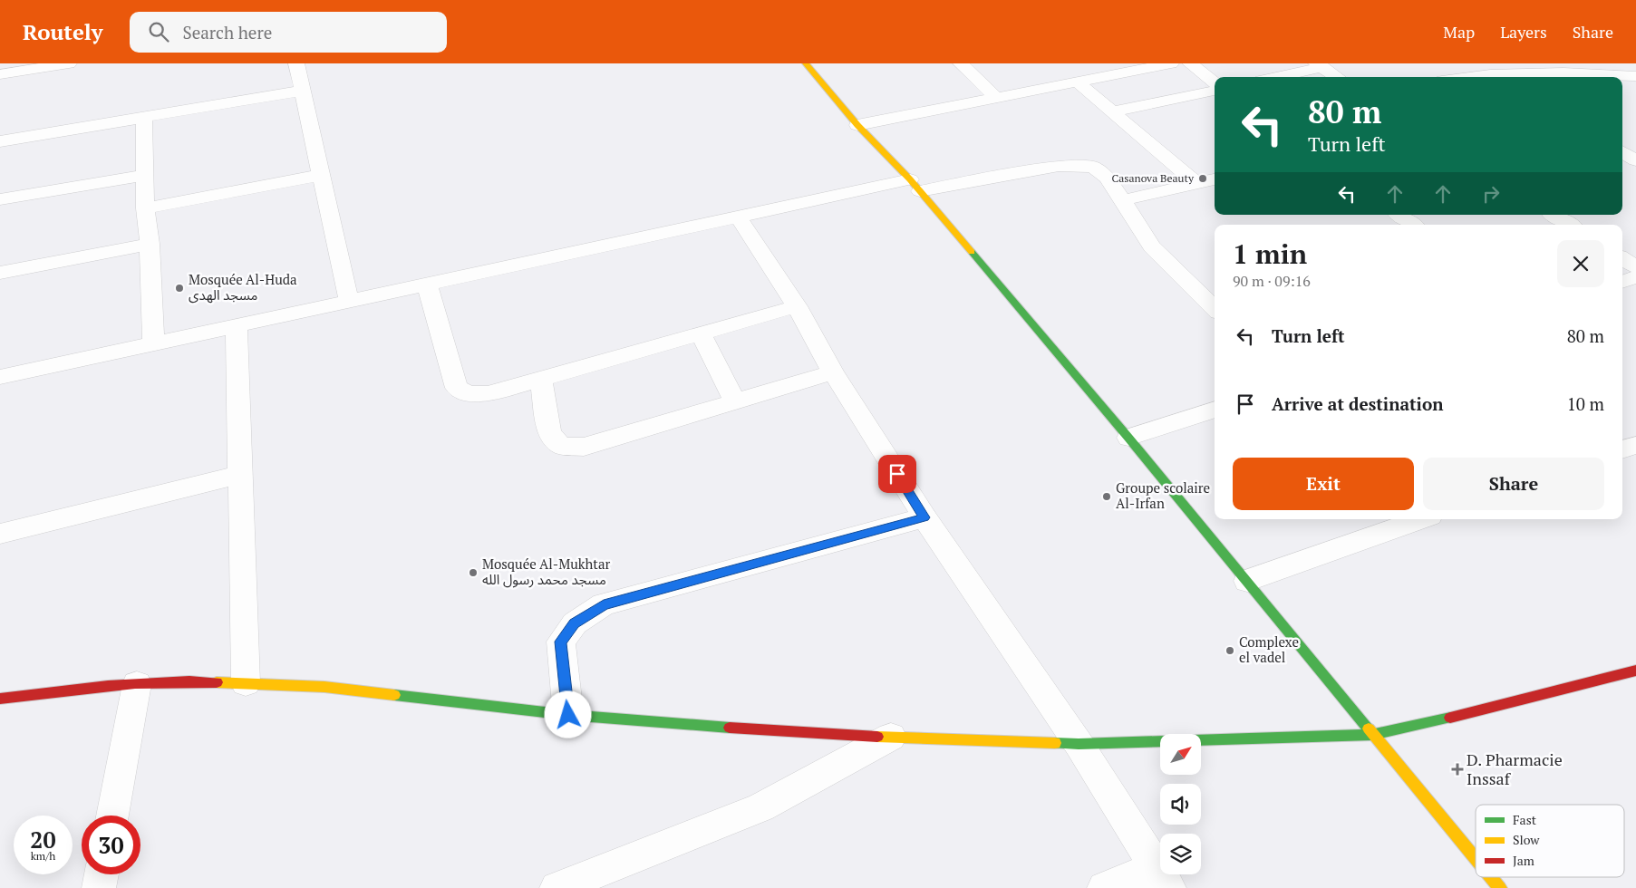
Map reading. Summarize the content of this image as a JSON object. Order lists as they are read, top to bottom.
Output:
{
  "places": {
    "other": [
      "Casanova Beauty",
      "Mosquée Al-Huda مسجد الهدى",
      "Groupe scolaire Al-Irfan",
      "Mosquée Al-Mukhtar مسجد محمد رسول الله",
      "Complexe el vadel"
    ],
    "health": ["D. Pharmacie Inssaf"]
  },
  "legend": ["Fast", "Slow", "Jam"],
  "north": "top right",
  "page": {
    "header": "Routely",
    "search": "Search here",
    "nav": ["Map", "Layers", "Share"],
    "turn": ["80 m", "Turn left"],
    "heading": ["1 min", "90 m · 09:16"],
    "list": [
      {
        "name": "Turn left",
        "value": "80 m"
      },
      {
        "name": "Arrive at destination",
        "value": "10 m"
      }
    ],
    "buttons": ["Exit", "Share"],
    "speed": "20 km/h",
    "limit": "30"
  }
}
